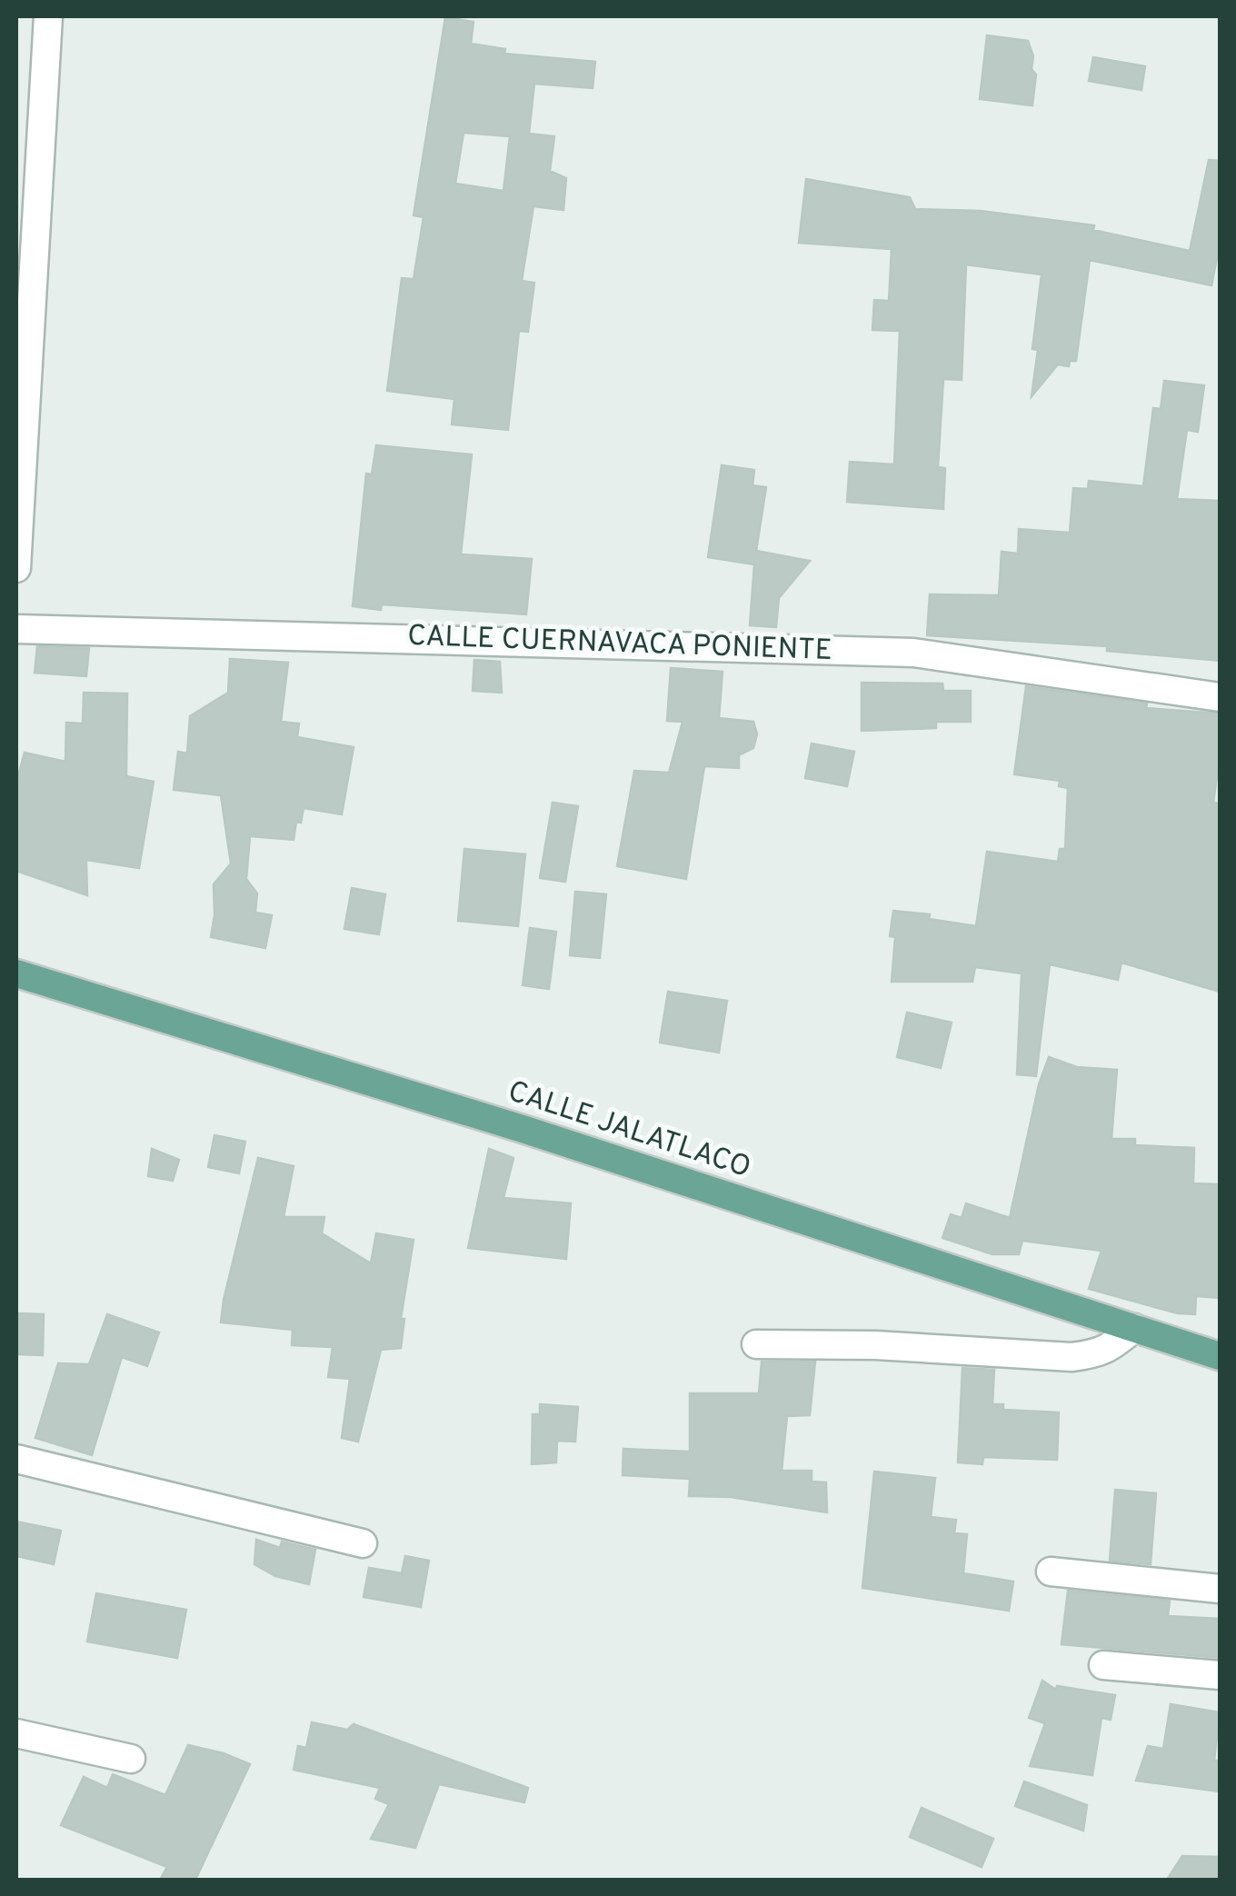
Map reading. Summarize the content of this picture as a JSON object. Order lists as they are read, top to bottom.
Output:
{
  "streets": {
    "main road": ["CALLE JALATLACO"],
    "street": ["CALLE CUERNAVACA PONIENTE"]
  }
}
